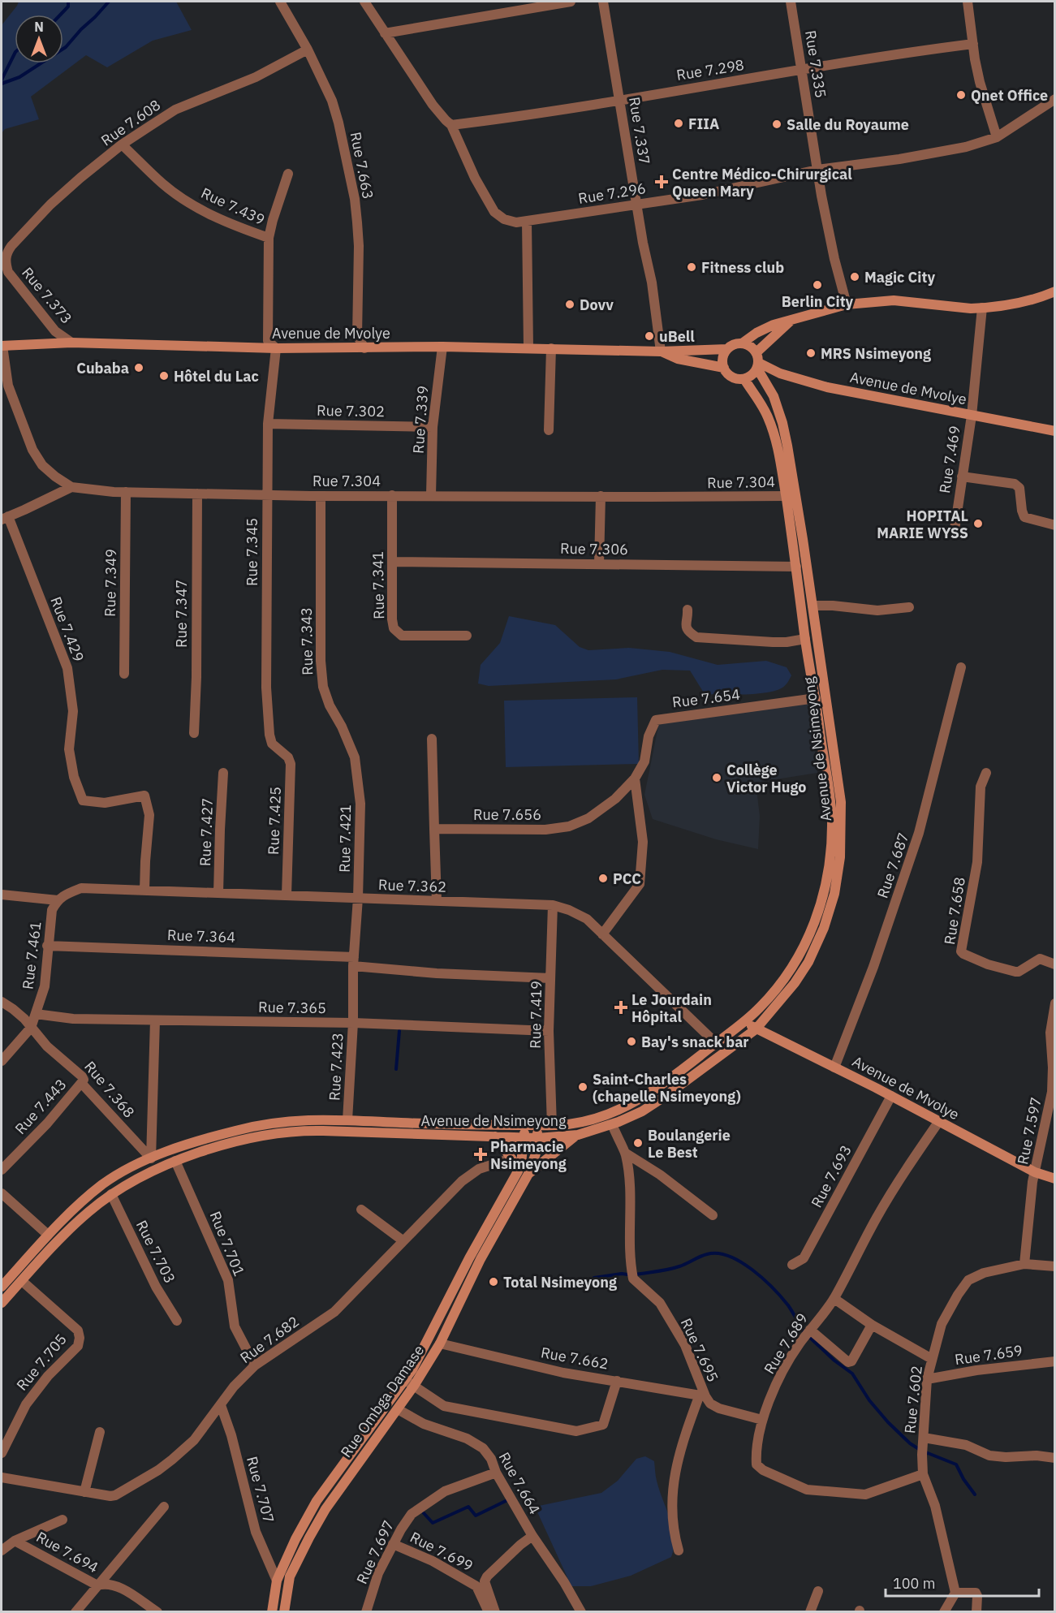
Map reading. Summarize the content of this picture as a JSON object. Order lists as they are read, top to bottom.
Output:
{
  "streets": {
    "main road": ["Avenue de Mvolye", "Avenue de Nsimeyong", "Rue Ombga Damase"],
    "street": [
      "Rue 7.335",
      "Rue 7.298",
      "Rue 7.608",
      "Rue 7.337",
      "Rue 7.663",
      "Rue 7.296",
      "Rue 7.439",
      "Rue 7.373",
      "Rue 7.302",
      "Rue 7.339",
      "Rue 7.469",
      "Rue 7.304",
      "Rue 7.306",
      "Rue 7.345",
      "Rue 7.349",
      "Rue 7.341",
      "Rue 7.347",
      "Rue 7.429",
      "Rue 7.343",
      "Rue 7.654",
      "Rue 7.656",
      "Rue 7.425",
      "Rue 7.427",
      "Rue 7.421",
      "Rue 7.687",
      "Rue 7.362",
      "Rue 7.658",
      "Rue 7.364",
      "Rue 7.461",
      "Rue 7.365",
      "Rue 7.419",
      "Rue 7.423",
      "Rue 7.368",
      "Rue 7.443",
      "Rue 7.597",
      "Rue 7.693",
      "Rue 7.701",
      "Rue 7.703",
      "Rue 7.682",
      "Rue 7.689",
      "Rue 7.695",
      "Rue 7.659",
      "Rue 7.662",
      "Rue 7.705",
      "Rue 7.602",
      "Rue 7.664",
      "Rue 7.707",
      "Rue 7.699",
      "Rue 7.694",
      "Rue 7.697"
    ]
  },
  "crossings": [
    ["Rue 7.335", "Rue 7.298"],
    ["Rue 7.335", "Rue 7.296"],
    ["Rue 7.298", "Rue 7.337"],
    ["Rue 7.298", "Rue 7.296"],
    ["Rue 7.608", "Rue 7.663"],
    ["Rue 7.608", "Rue 7.439"],
    ["Rue 7.608", "Rue 7.373"],
    ["Rue 7.337", "Rue 7.296"],
    ["Rue 7.337", "Avenue de Mvolye"],
    ["Rue 7.663", "Avenue de Mvolye"],
    ["Rue 7.439", "Avenue de Mvolye"],
    ["Rue 7.439", "Rue 7.345"],
    ["Rue 7.373", "Avenue de Mvolye"],
    ["Avenue de Mvolye", "Rue 7.339"],
    ["Avenue de Mvolye", "Rue 7.469"],
    ["Avenue de Mvolye", "Rue 7.304"],
    ["Avenue de Mvolye", "Rue 7.345"],
    ["Avenue de Mvolye", "Avenue de Nsimeyong"],
    ["Avenue de Mvolye", "Rue 7.687"],
    ["Avenue de Mvolye", "Rue 7.597"],
    ["Avenue de Mvolye", "Rue 7.693"],
    ["Avenue de Mvolye", "Rue 7.689"],
    ["Rue 7.302", "Rue 7.339"],
    ["Rue 7.302", "Rue 7.345"],
    ["Rue 7.339", "Rue 7.304"],
    ["Rue 7.304", "Rue 7.345"],
    ["Rue 7.304", "Rue 7.349"],
    ["Rue 7.304", "Rue 7.341"],
    ["Rue 7.304", "Rue 7.347"],
    ["Rue 7.304", "Rue 7.343"],
    ["Rue 7.304", "Avenue de Nsimeyong"],
    ["Rue 7.306", "Rue 7.341"],
    ["Rue 7.306", "Avenue de Nsimeyong"],
    ["Rue 7.345", "Rue 7.425"],
    ["Rue 7.429", "Rue 7.362"],
    ["Rue 7.343", "Rue 7.421"],
    ["Rue 7.654", "Avenue de Nsimeyong"],
    ["Rue 7.654", "Rue 7.656"],
    ["Avenue de Nsimeyong", "Rue 7.362"],
    ["Avenue de Nsimeyong", "Rue 7.419"],
    ["Avenue de Nsimeyong", "Rue 7.423"],
    ["Avenue de Nsimeyong", "Rue 7.368"],
    ["Avenue de Nsimeyong", "Rue 7.701"],
    ["Avenue de Nsimeyong", "Rue 7.703"],
    ["Avenue de Nsimeyong", "Rue 7.695"],
    ["Avenue de Nsimeyong", "Rue 7.705"],
    ["Avenue de Nsimeyong", "Rue Ombga Damase"],
    ["Rue 7.425", "Rue 7.362"],
    ["Rue 7.427", "Rue 7.362"],
    ["Rue 7.421", "Rue 7.362"],
    ["Rue 7.421", "Rue 7.423"],
    ["Rue 7.362", "Rue 7.461"],
    ["Rue 7.362", "Rue 7.419"],
    ["Rue 7.362", "Rue 7.423"],
    ["Rue 7.364", "Rue 7.461"],
    ["Rue 7.364", "Rue 7.419"],
    ["Rue 7.364", "Rue 7.423"],
    ["Rue 7.461", "Rue 7.365"],
    ["Rue 7.461", "Rue 7.368"],
    ["Rue 7.365", "Rue 7.419"],
    ["Rue 7.365", "Rue 7.423"],
    ["Rue 7.368", "Rue 7.443"],
    ["Rue 7.597", "Rue 7.602"],
    ["Rue 7.701", "Rue 7.682"],
    ["Rue 7.682", "Rue 7.707"],
    ["Rue 7.689", "Rue 7.695"],
    ["Rue 7.689", "Rue 7.602"],
    ["Rue 7.695", "Rue 7.662"],
    ["Rue 7.659", "Rue 7.602"],
    ["Rue 7.662", "Rue Ombga Damase"],
    ["Rue Ombga Damase", "Rue 7.664"],
    ["Rue Ombga Damase", "Rue 7.707"],
    ["Rue 7.664", "Rue 7.697"],
    ["Rue 7.699", "Rue 7.697"]
  ],
  "places": {
    "other": [
      "Qnet Office",
      "FIIA",
      "Salle du Royaume",
      "Fitness club",
      "Magic City",
      "Berlin City",
      "Dovv",
      "uBell",
      "MRS Nsimeyong",
      "Cubaba",
      "Hôtel du Lac",
      "HOPITAL MARIE WYSS",
      "Collège Victor Hugo",
      "PCC",
      "Bay's snack bar",
      "Saint-Charles (chapelle Nsimeyong)",
      "Boulangerie Le Best",
      "Total Nsimeyong"
    ],
    "health": ["Centre Médico-Chirurgical Queen Mary", "Le Jourdain Hôpital", "Pharmacie Nsimeyong"]
  },
  "scale_bar": "100 m",
  "north": "top"
}
